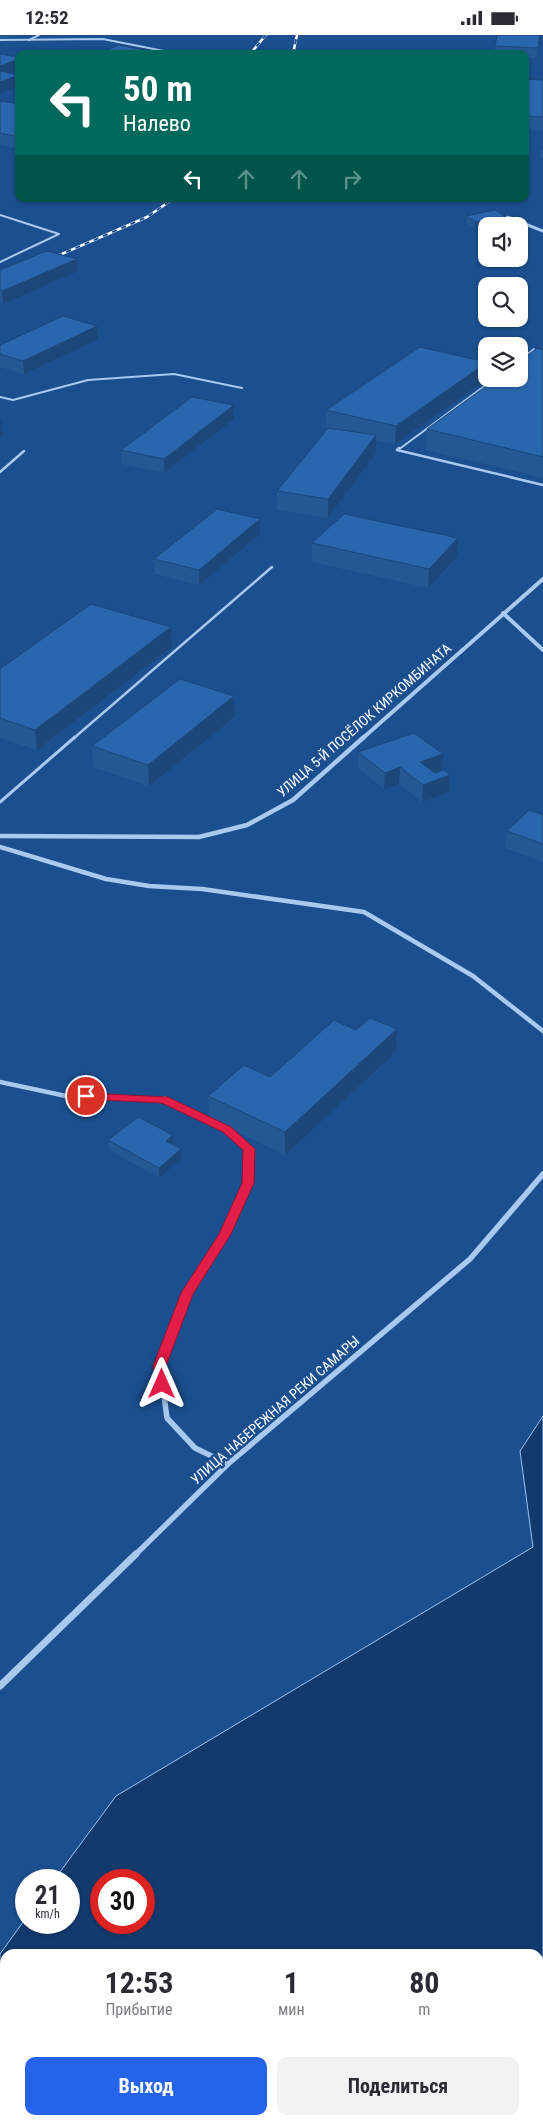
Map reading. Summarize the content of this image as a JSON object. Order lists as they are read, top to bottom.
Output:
{
  "streets": {
    "street": ["УЛИЦА 5-Й ПОСЁЛОК КИРКОМБИНАТА", "УЛИЦА НАБЕРЕЖНАЯ РЕКИ САМАРЫ"]
  },
  "page": {
    "status": "12:52",
    "turn": ["50 m", "Налево"],
    "speed": "21 km/h",
    "limit": "30",
    "eta": [
      "12:53",
      "Прибытие",
      "1",
      "мин",
      "80",
      "m"
    ],
    "buttons": ["Выход", "Поделиться"]
  }
}
